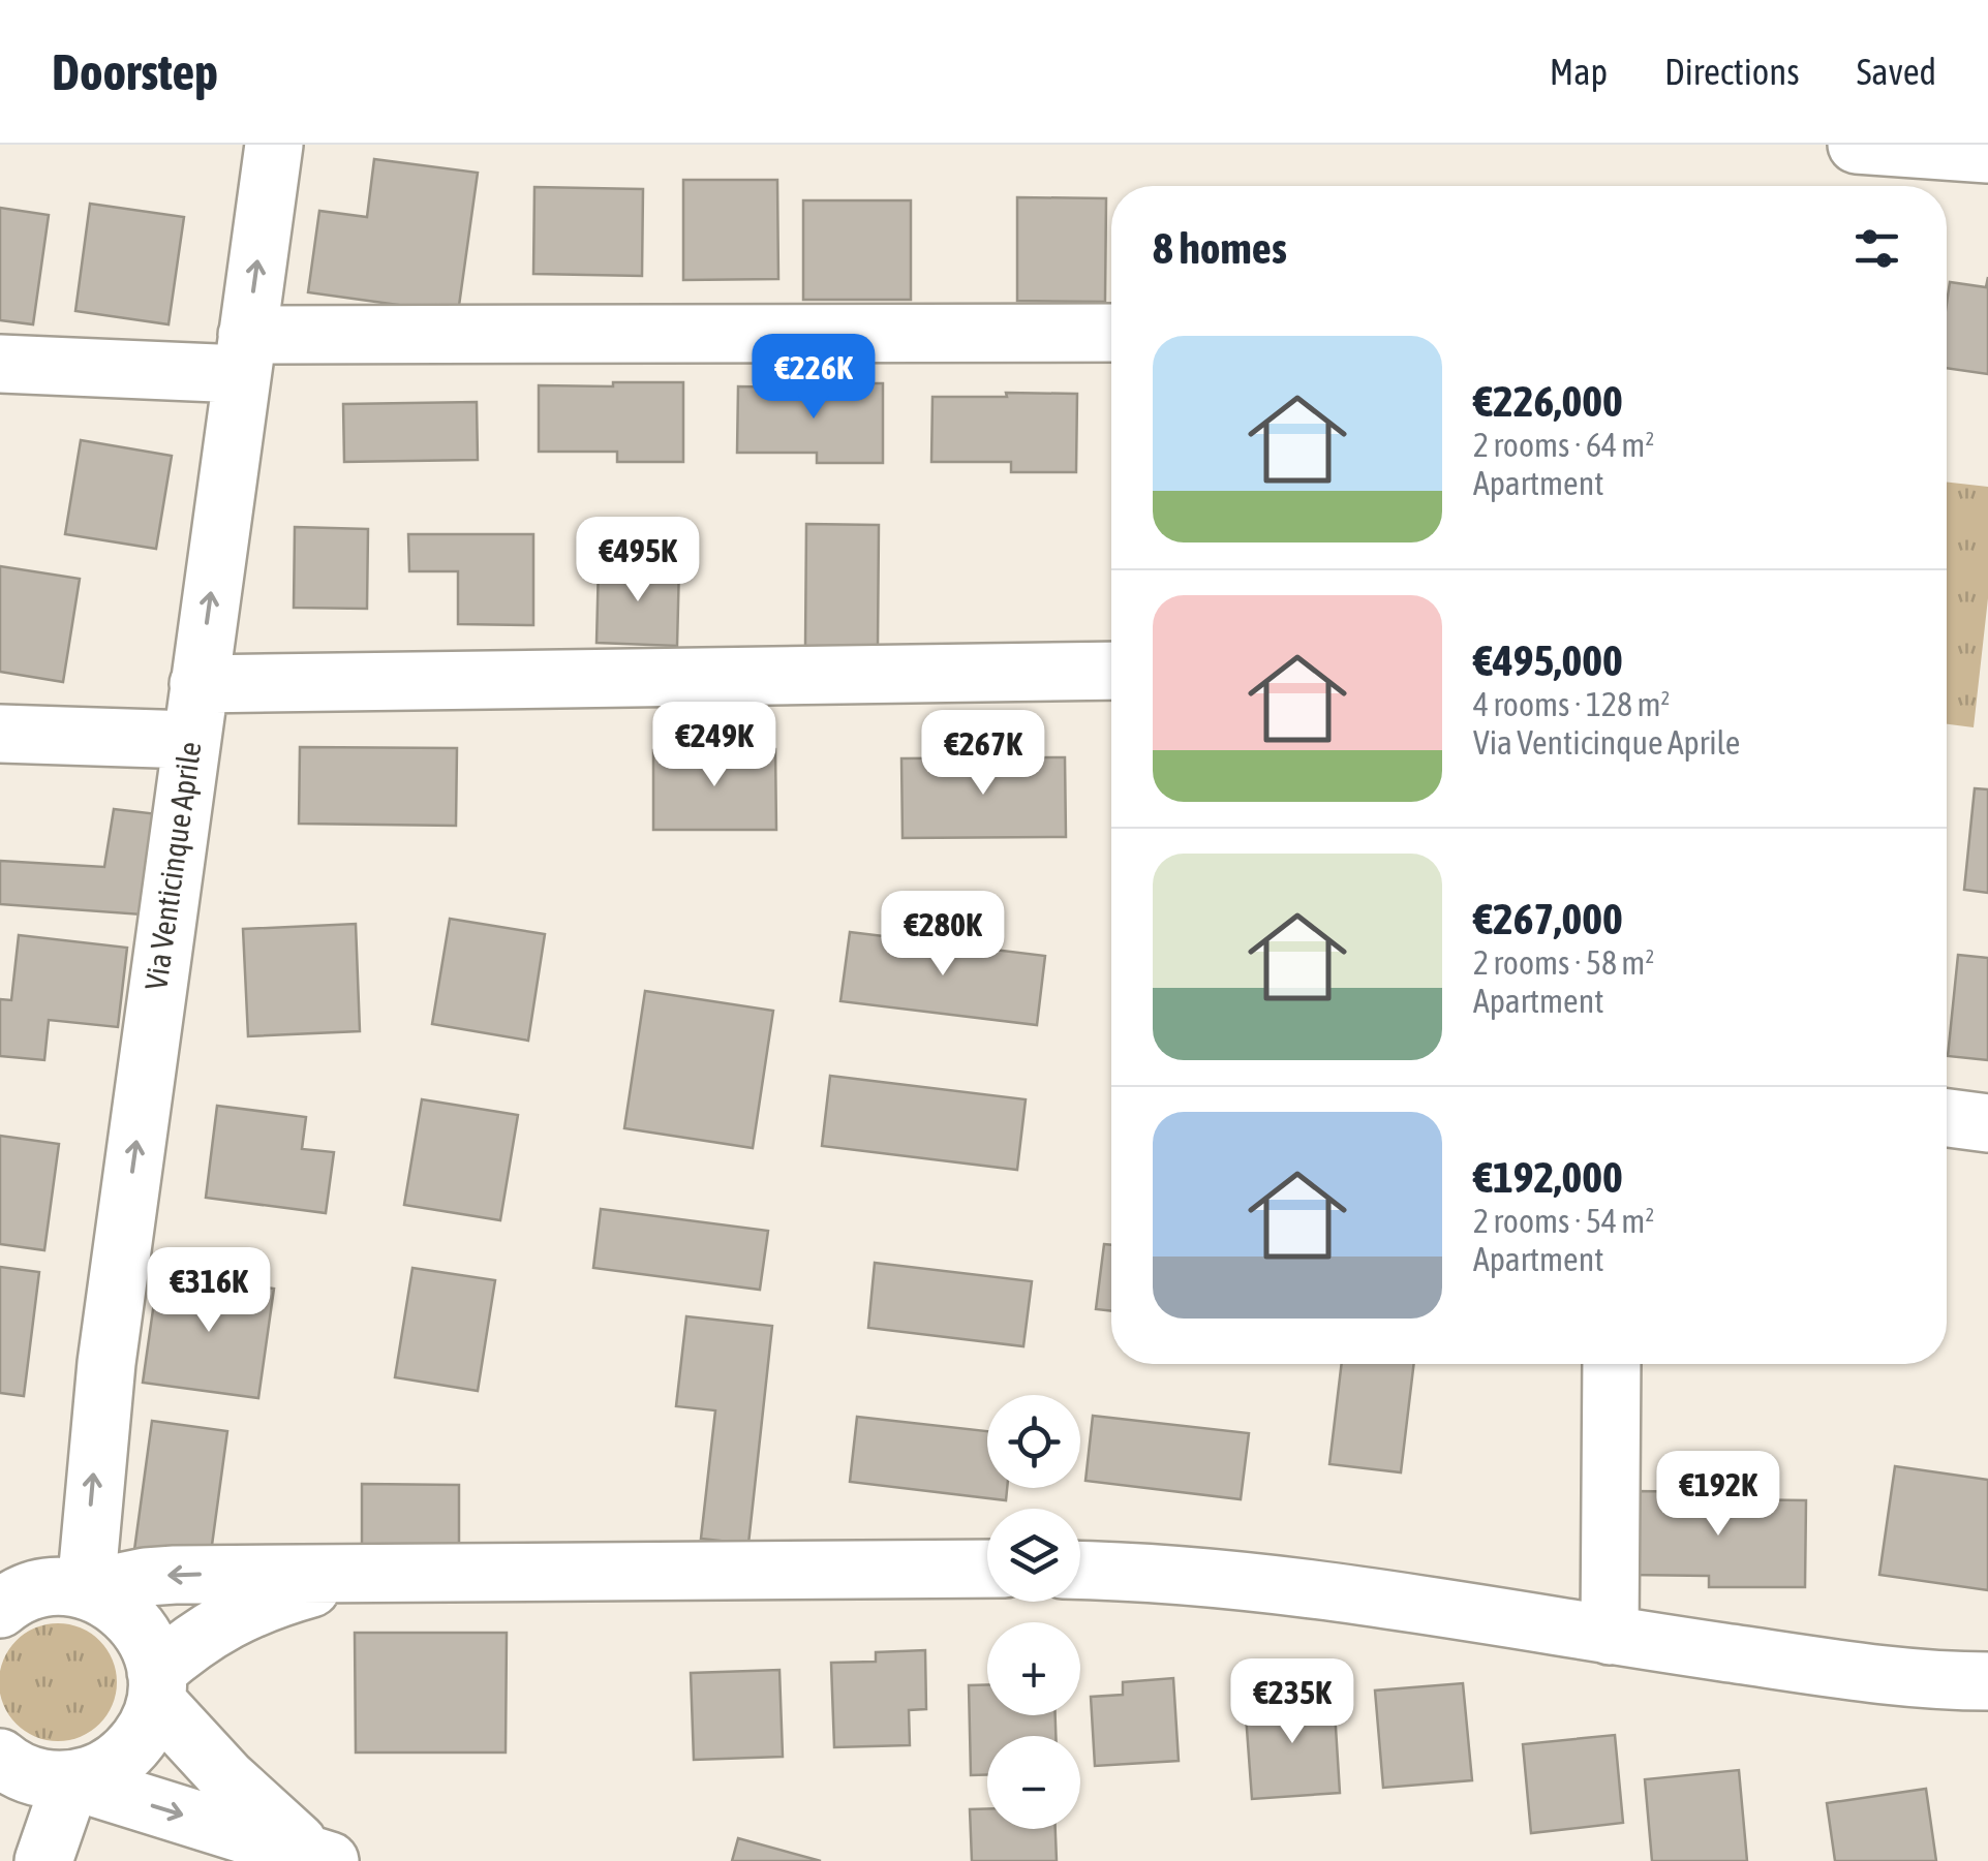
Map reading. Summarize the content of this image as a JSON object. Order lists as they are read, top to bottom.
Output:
{
  "streets": {
    "street": ["Via Venticinque Aprile"]
  },
  "one_way": ["Via Venticinque Aprile"],
  "page": {
    "header": "Doorstep",
    "nav": ["Map", "Directions", "Saved"],
    "heading": "8 homes",
    "list": [
      {
        "name": "€226,000",
        "note": "2 rooms · 64 m² · Apartment"
      },
      {
        "name": "€495,000",
        "note": "4 rooms · 128 m² · Via Venticinque Aprile"
      },
      {
        "name": "€267,000",
        "note": "2 rooms · 58 m² · Apartment"
      },
      {
        "name": "€192,000",
        "note": "2 rooms · 54 m² · Apartment"
      }
    ],
    "price": [
      "€226K",
      "€495K",
      "€249K",
      "€267K",
      "€280K",
      "€316K",
      "€192K",
      "€235K"
    ],
    "map_buttons": ["+", "−"]
  }
}
